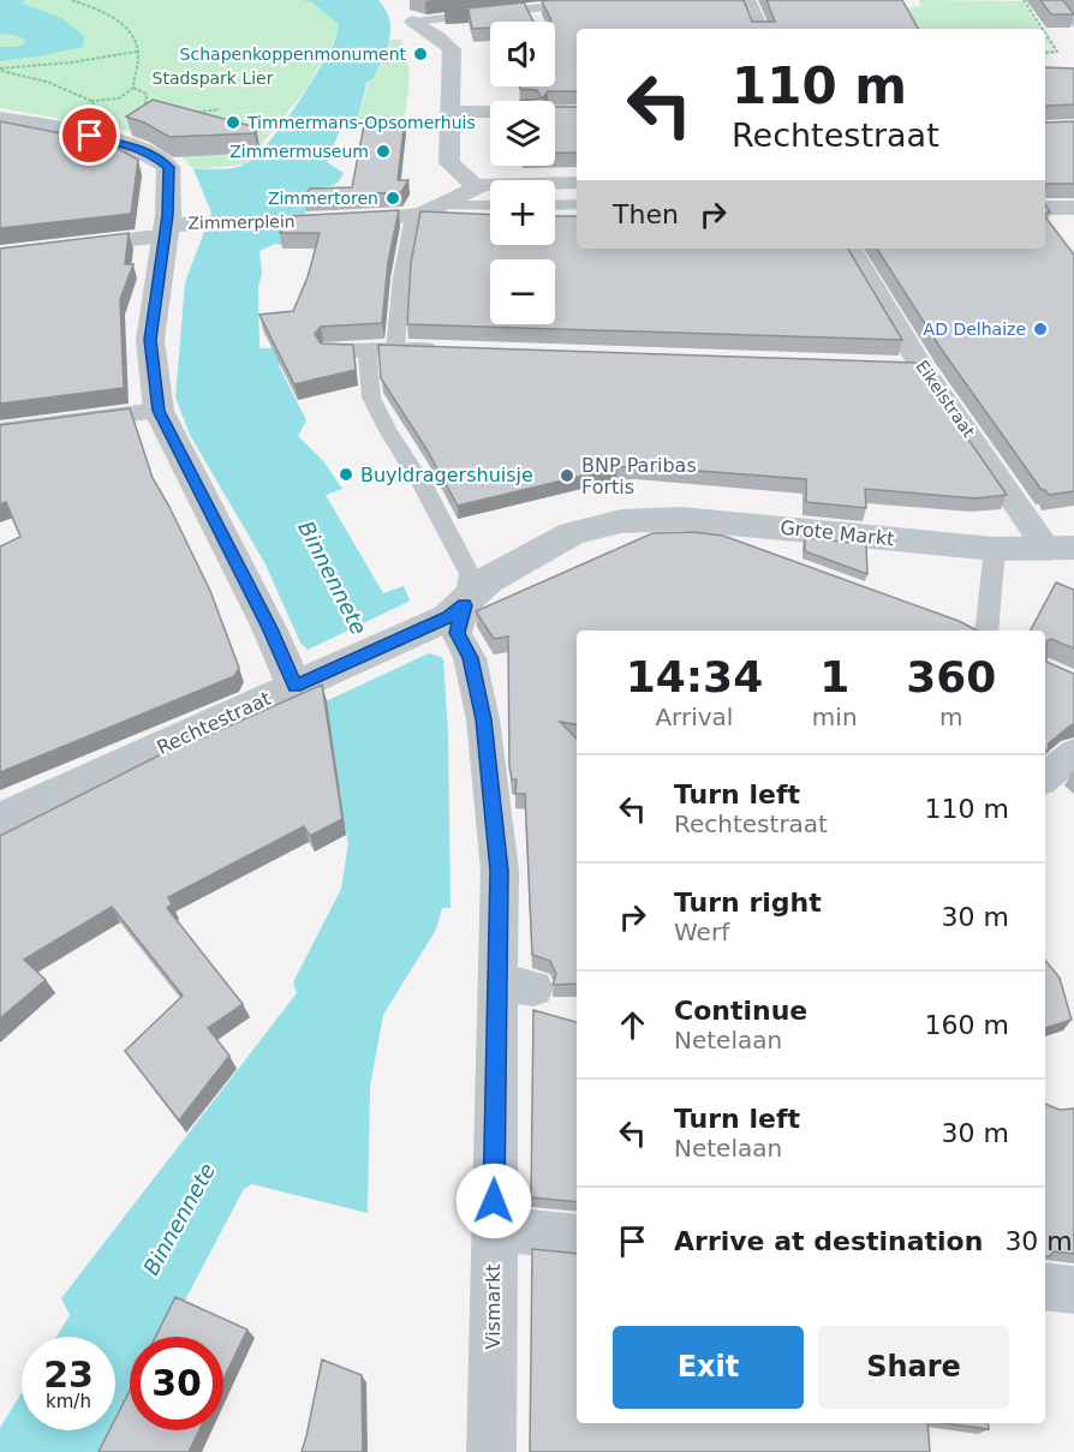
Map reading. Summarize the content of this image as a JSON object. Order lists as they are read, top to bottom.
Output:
{
  "streets": {
    "street": [
      "Zimmerplein",
      "Eikelstraat",
      "Grote Markt",
      "Rechtestraat",
      "Vismarkt"
    ]
  },
  "crossings": [
    ["Eikelstraat", "Grote Markt"],
    ["Grote Markt", "Rechtestraat"],
    ["Grote Markt", "Vismarkt"],
    ["Rechtestraat", "Vismarkt"]
  ],
  "water": ["Binnennete"],
  "parks": ["Stadspark Lier"],
  "places": [
    "Schapenkoppenmonument",
    "Timmermans-Opsomerhuis",
    "Zimmermuseum",
    "Zimmertoren",
    "AD Delhaize",
    "Buyldragershuisje",
    "BNP Paribas Fortis"
  ],
  "page": {
    "map_buttons": ["+", "−"],
    "turn": ["110 m", "Rechtestraat"],
    "then": "Then",
    "eta": [
      "14:34",
      "Arrival",
      "1",
      "min",
      "360",
      "m"
    ],
    "list": [
      {
        "name": "Turn left",
        "note": "Rechtestraat",
        "value": "110 m"
      },
      {
        "name": "Turn right",
        "note": "Werf",
        "value": "30 m"
      },
      {
        "name": "Continue",
        "note": "Netelaan",
        "value": "160 m"
      },
      {
        "name": "Turn left",
        "note": "Netelaan",
        "value": "30 m"
      },
      {
        "name": "Arrive at destination",
        "value": "30 m"
      }
    ],
    "buttons": ["Exit", "Share"],
    "speed": "23 km/h",
    "limit": "30"
  }
}
